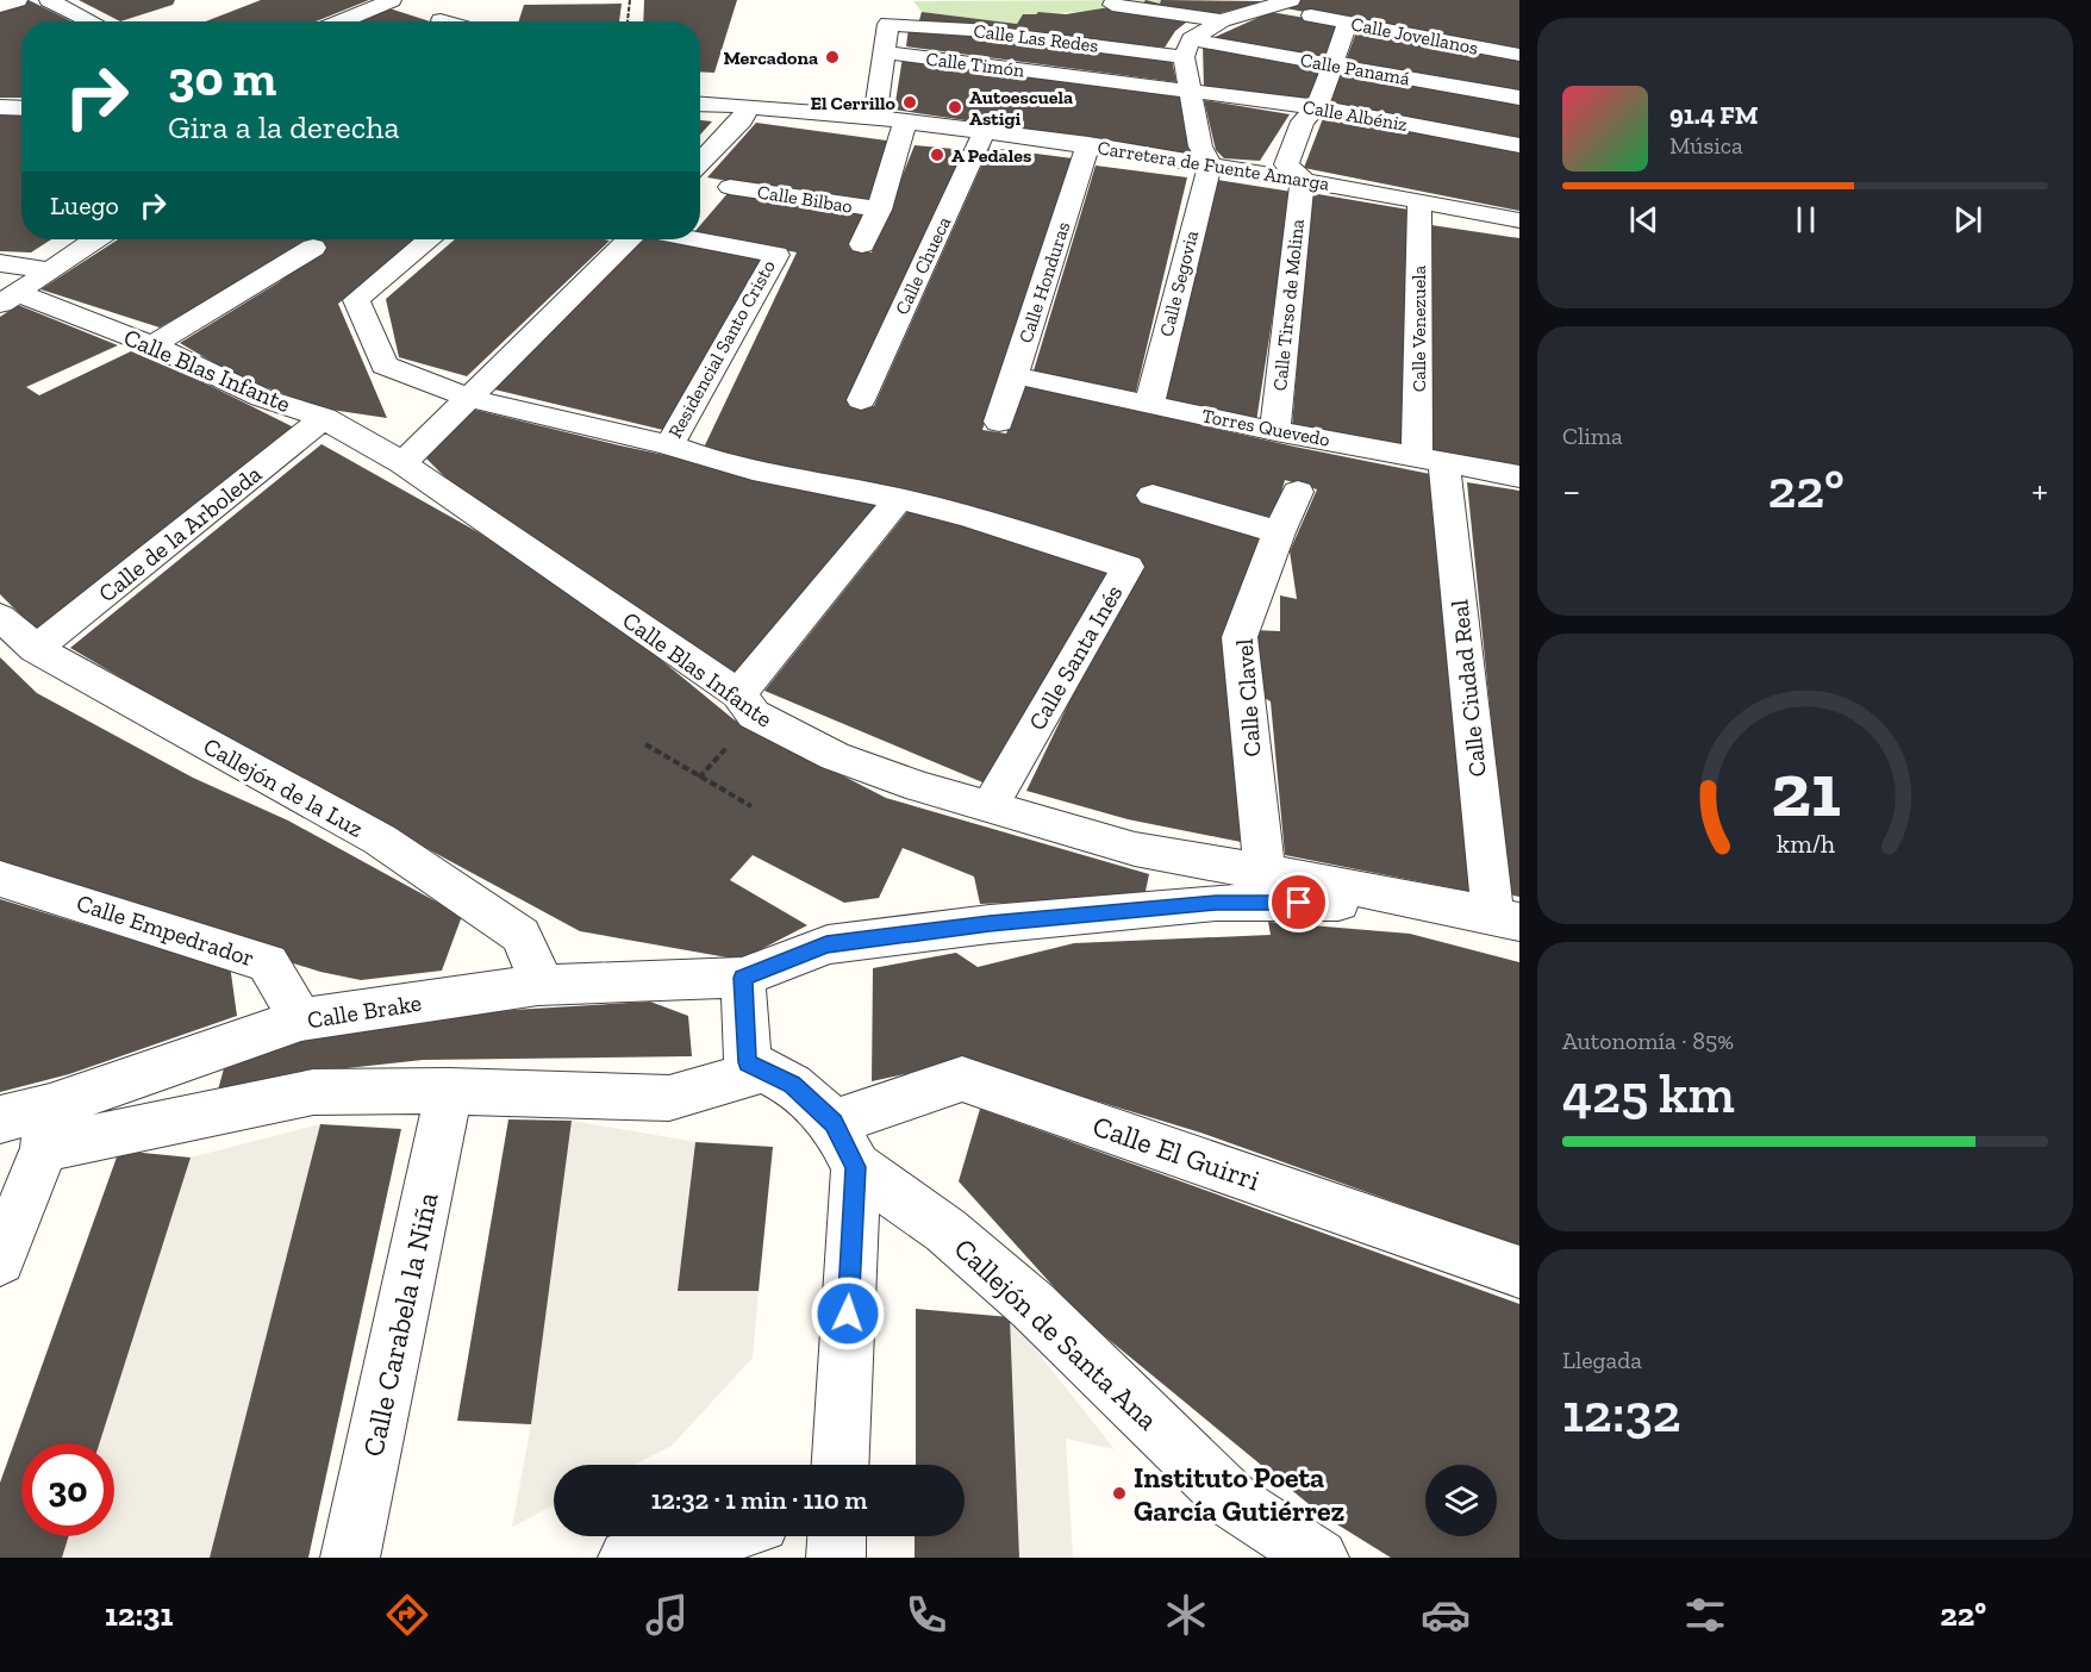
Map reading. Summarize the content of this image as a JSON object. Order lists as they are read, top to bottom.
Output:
{
  "streets": {
    "street": [
      "Calle Jovellanos",
      "Calle Las Redes",
      "Calle Timón",
      "Calle Panamá",
      "Calle Albéniz",
      "Carretera de Fuente Amarga",
      "Calle Bilbao",
      "Calle Chueca",
      "Calle Honduras",
      "Calle Segovia",
      "Calle Tirso de Molina",
      "Calle Venezuela",
      "Residencial Santo Cristo",
      "Calle Blas Infante",
      "Torres Quevedo",
      "Calle de la Arboleda",
      "Calle Santa Inés",
      "Calle Ciudad Real",
      "Calle Clavel",
      "Callejón de la Luz",
      "Calle Empedrador",
      "Calle Brake",
      "Calle El Guirri",
      "Calle Carabela la Niña",
      "Callejón de Santa Ana"
    ]
  },
  "crossings": [
    ["Calle Las Redes", "Calle Panamá"],
    ["Calle Timón", "Calle Albéniz"],
    ["Carretera de Fuente Amarga", "Calle Chueca"],
    ["Carretera de Fuente Amarga", "Calle Honduras"],
    ["Carretera de Fuente Amarga", "Calle Segovia"],
    ["Carretera de Fuente Amarga", "Calle Tirso de Molina"],
    ["Carretera de Fuente Amarga", "Calle Venezuela"],
    ["Calle Honduras", "Torres Quevedo"],
    ["Calle Segovia", "Torres Quevedo"],
    ["Calle Tirso de Molina", "Torres Quevedo"],
    ["Calle Venezuela", "Torres Quevedo"],
    ["Calle Venezuela", "Calle Ciudad Real"],
    ["Residencial Santo Cristo", "Calle Santa Inés"],
    ["Calle Blas Infante", "Calle de la Arboleda"],
    ["Calle Blas Infante", "Calle Santa Inés"],
    ["Calle Blas Infante", "Calle Clavel"],
    ["Torres Quevedo", "Calle Ciudad Real"],
    ["Calle de la Arboleda", "Callejón de la Luz"],
    ["Callejón de la Luz", "Calle Brake"],
    ["Calle Empedrador", "Calle Brake"],
    ["Calle El Guirri", "Callejón de Santa Ana"]
  ],
  "places": [
    "Mercadona",
    "El Cerrillo",
    "Autoescuela Astigi",
    "A Pedales",
    "Instituto Poeta García Gutiérrez"
  ],
  "page": {
    "turn": ["30 m", "Gira a la derecha"],
    "song": ["91.4 FM", "Música"],
    "then": "Luego",
    "tile": [
      "Clima",
      ["Autonomía · 85%", "425 km"],
      ["Llegada", "12:32"]
    ],
    "heat": ["−", "22°", "+"],
    "limit": "30",
    "trip": "12:32 · 1 min · 110 m",
    "tabs": ["12:31", "22°"],
    "gauge": ["21", "km/h"]
  }
}
